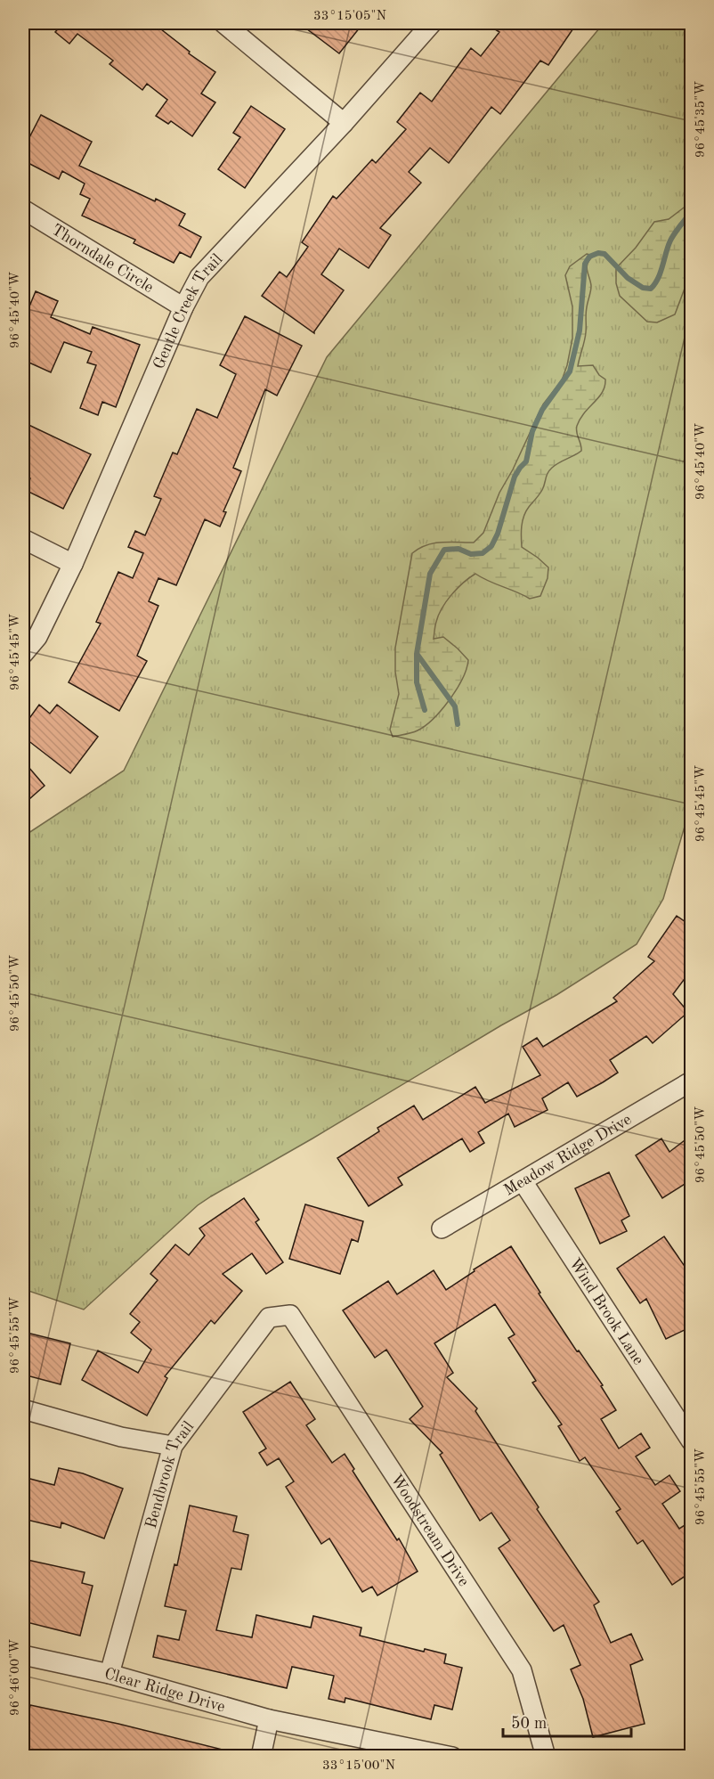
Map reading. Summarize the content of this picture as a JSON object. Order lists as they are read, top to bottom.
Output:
{
  "streets": {
    "street": [
      "Thorndale Circle",
      "Gentle Creek Trail",
      "Meadow Ridge Drive",
      "Wind Brook Lane",
      "Bendbrook Trail",
      "Woodstream Drive",
      "Clear Ridge Drive"
    ]
  },
  "crossings": [
    ["Thorndale Circle", "Gentle Creek Trail"],
    ["Meadow Ridge Drive", "Wind Brook Lane"],
    ["Bendbrook Trail", "Woodstream Drive"],
    ["Bendbrook Trail", "Clear Ridge Drive"]
  ],
  "scale_bar": "50 m",
  "coordinates": [
    "33°15'05\"N",
    "96°45'35\"W",
    "96°45'40\"W",
    "96°45'45\"W",
    "96°45'50\"W",
    "96°45'55\"W",
    "96°46'00\"W",
    "33°15'00\"N"
  ]
}
